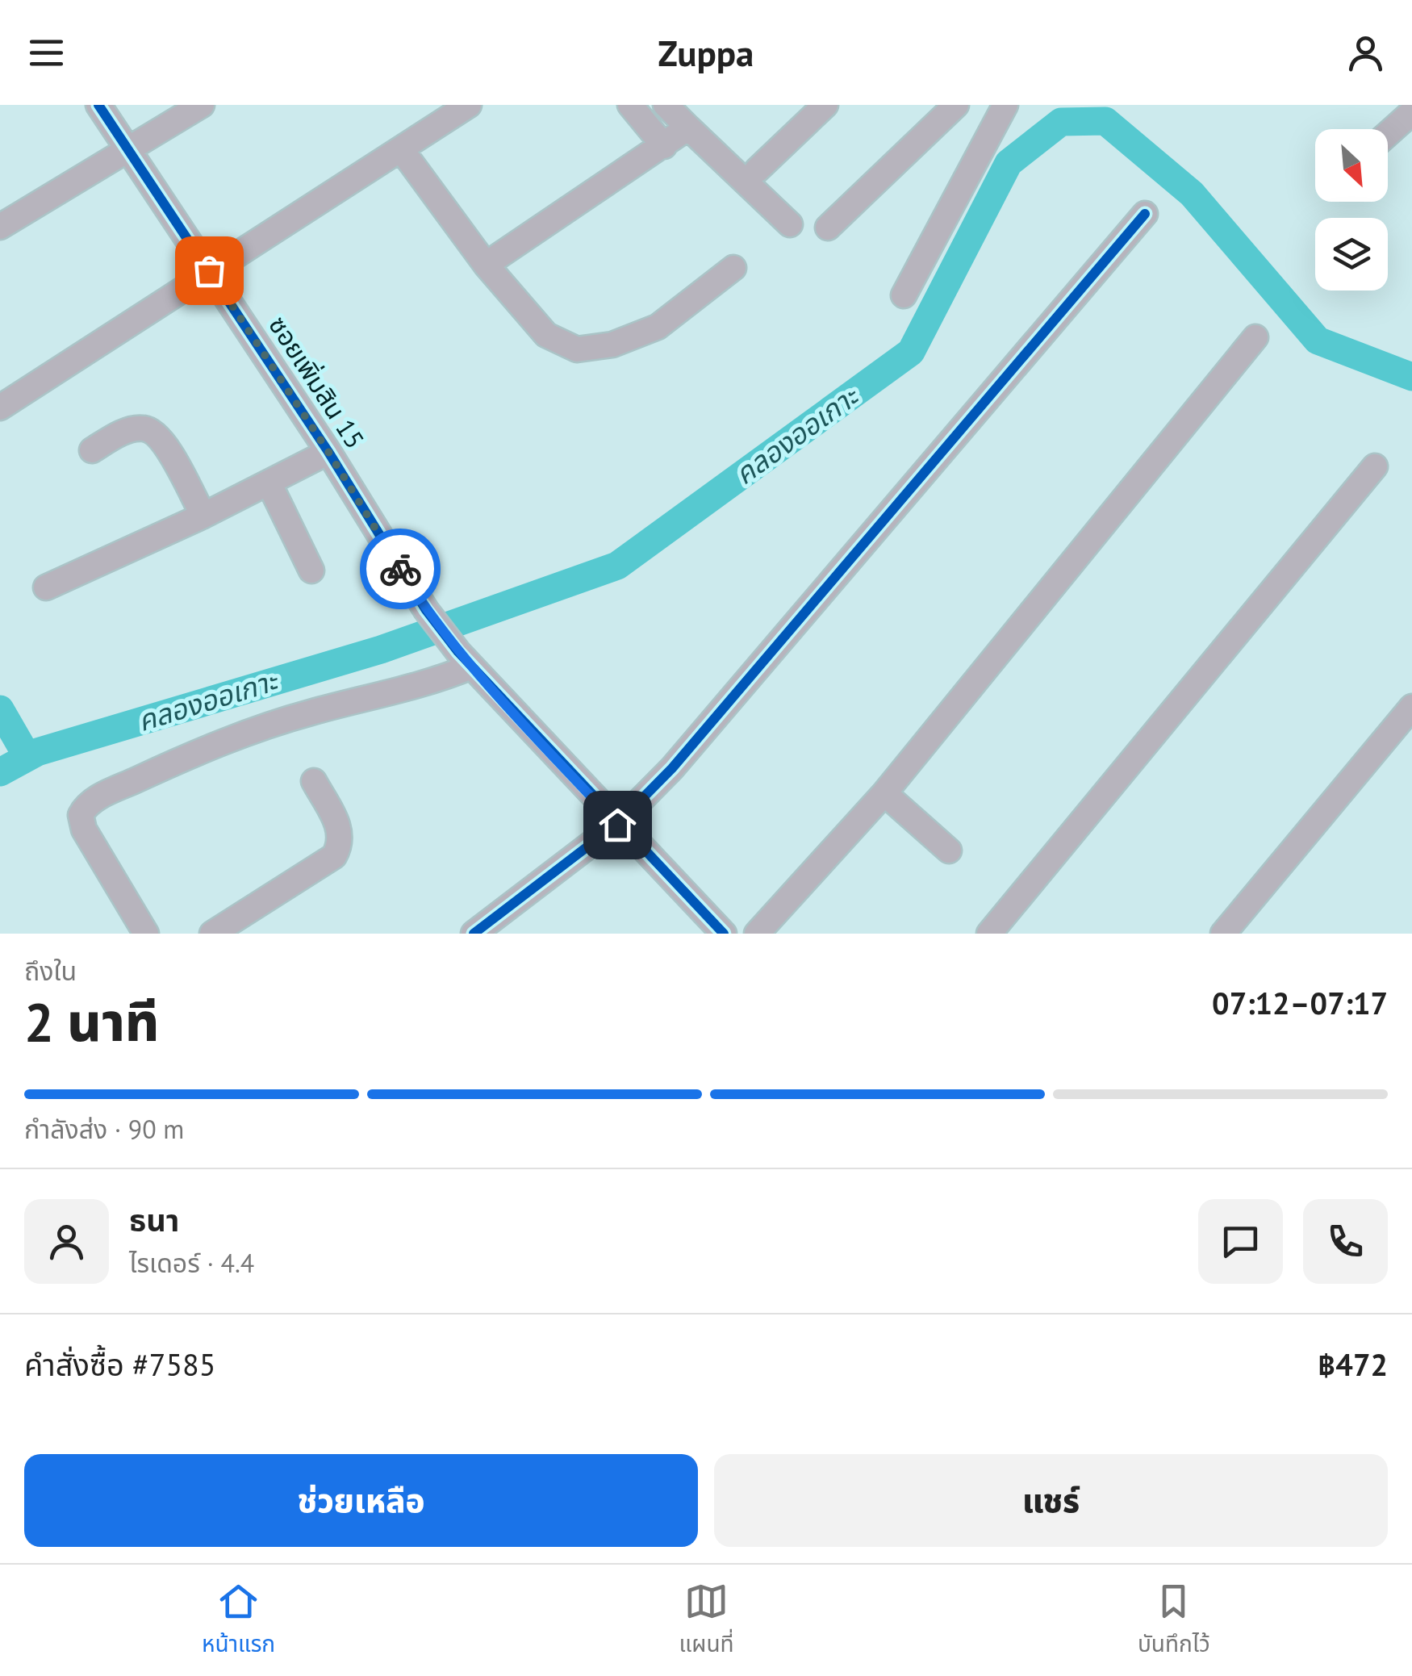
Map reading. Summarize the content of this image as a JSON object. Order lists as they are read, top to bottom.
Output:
{
  "streets": {
    "street": ["ซอยเพิ่มสิน 15"]
  },
  "water": ["คลองออเกาะ"],
  "north": "bottom right",
  "page": {
    "header": "Zuppa",
    "heading": ["2 นาที", "ถึงใน", "07:12–07:17"],
    "panel": [
      "ธนา",
      "ไรเดอร์ · 4.4",
      "คำสั่งซื้อ #7585",
      "฿472"
    ],
    "bar": "กำลังส่ง · 90 m",
    "buttons": ["ช่วยเหลือ", "แชร์"],
    "tabs": ["หน้าแรก", "แผนที่", "บันทึกไว้"]
  }
}
